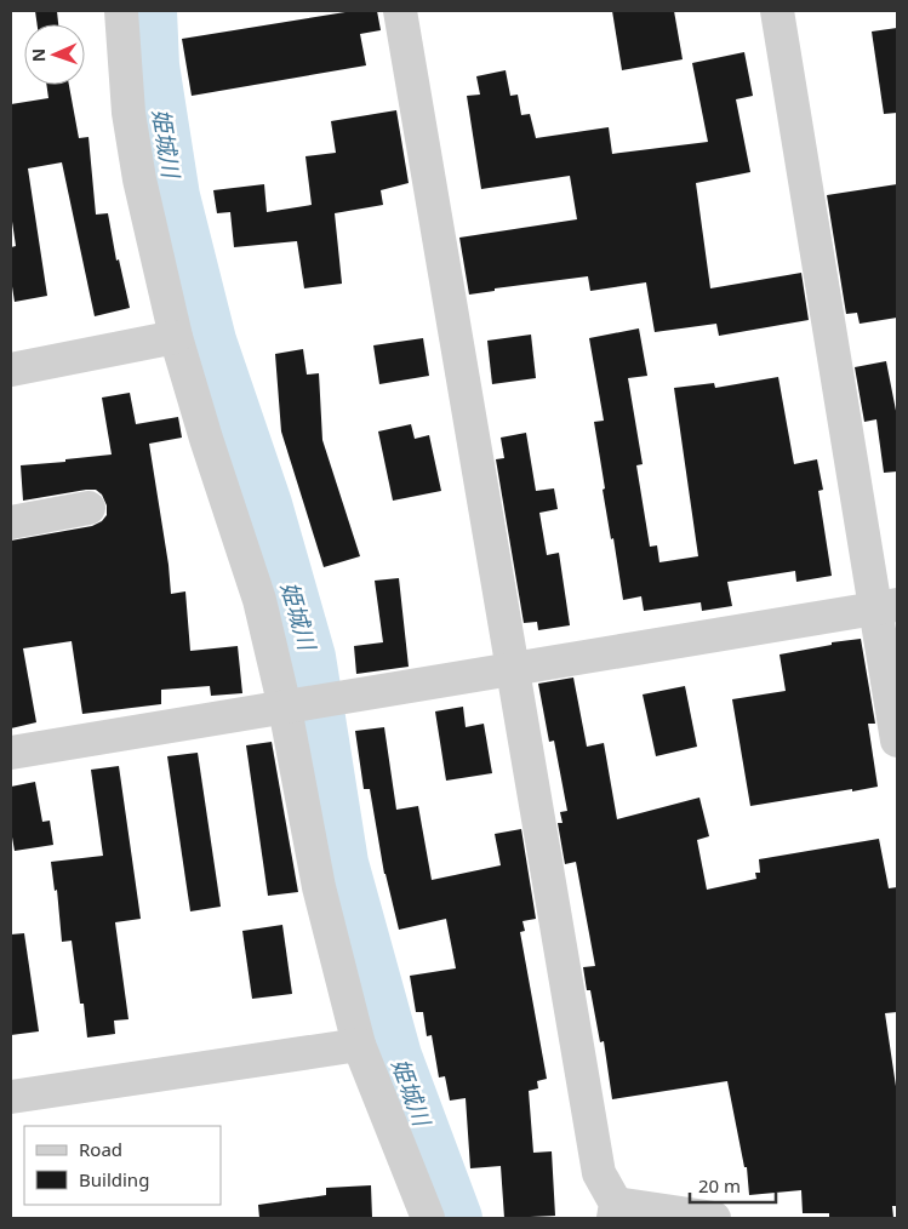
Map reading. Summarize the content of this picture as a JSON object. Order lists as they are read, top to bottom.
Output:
{
  "water": ["姫城川"],
  "legend": ["Road", "Building"],
  "scale_bar": "20 m",
  "north": "left"
}
